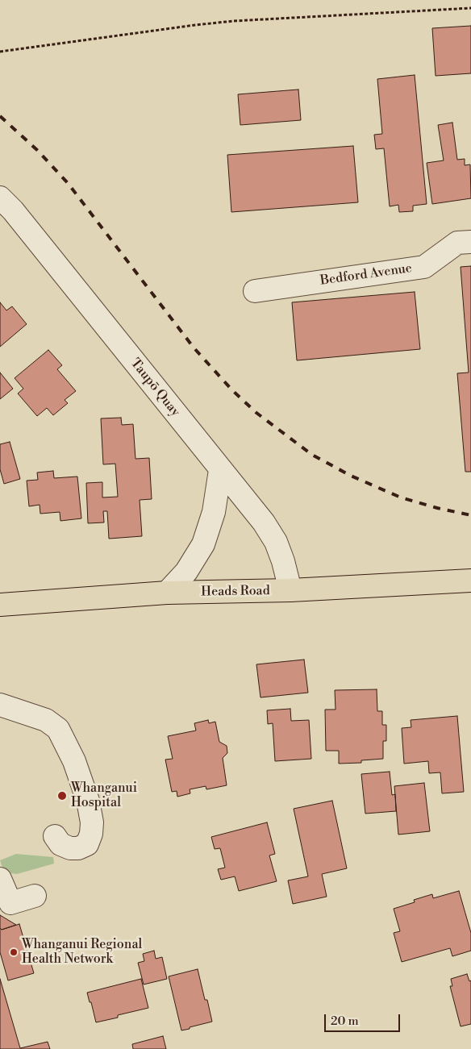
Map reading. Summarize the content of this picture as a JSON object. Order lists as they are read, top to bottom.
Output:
{
  "streets": {
    "main road": ["Heads Road"],
    "street": ["Bedford Avenue", "Taupō Quay"]
  },
  "crossings": [
    ["Taupō Quay", "Heads Road"]
  ],
  "places": ["Whanganui Hospital", "Whanganui Regional Health Network"],
  "scale_bar": "20 m"
}
